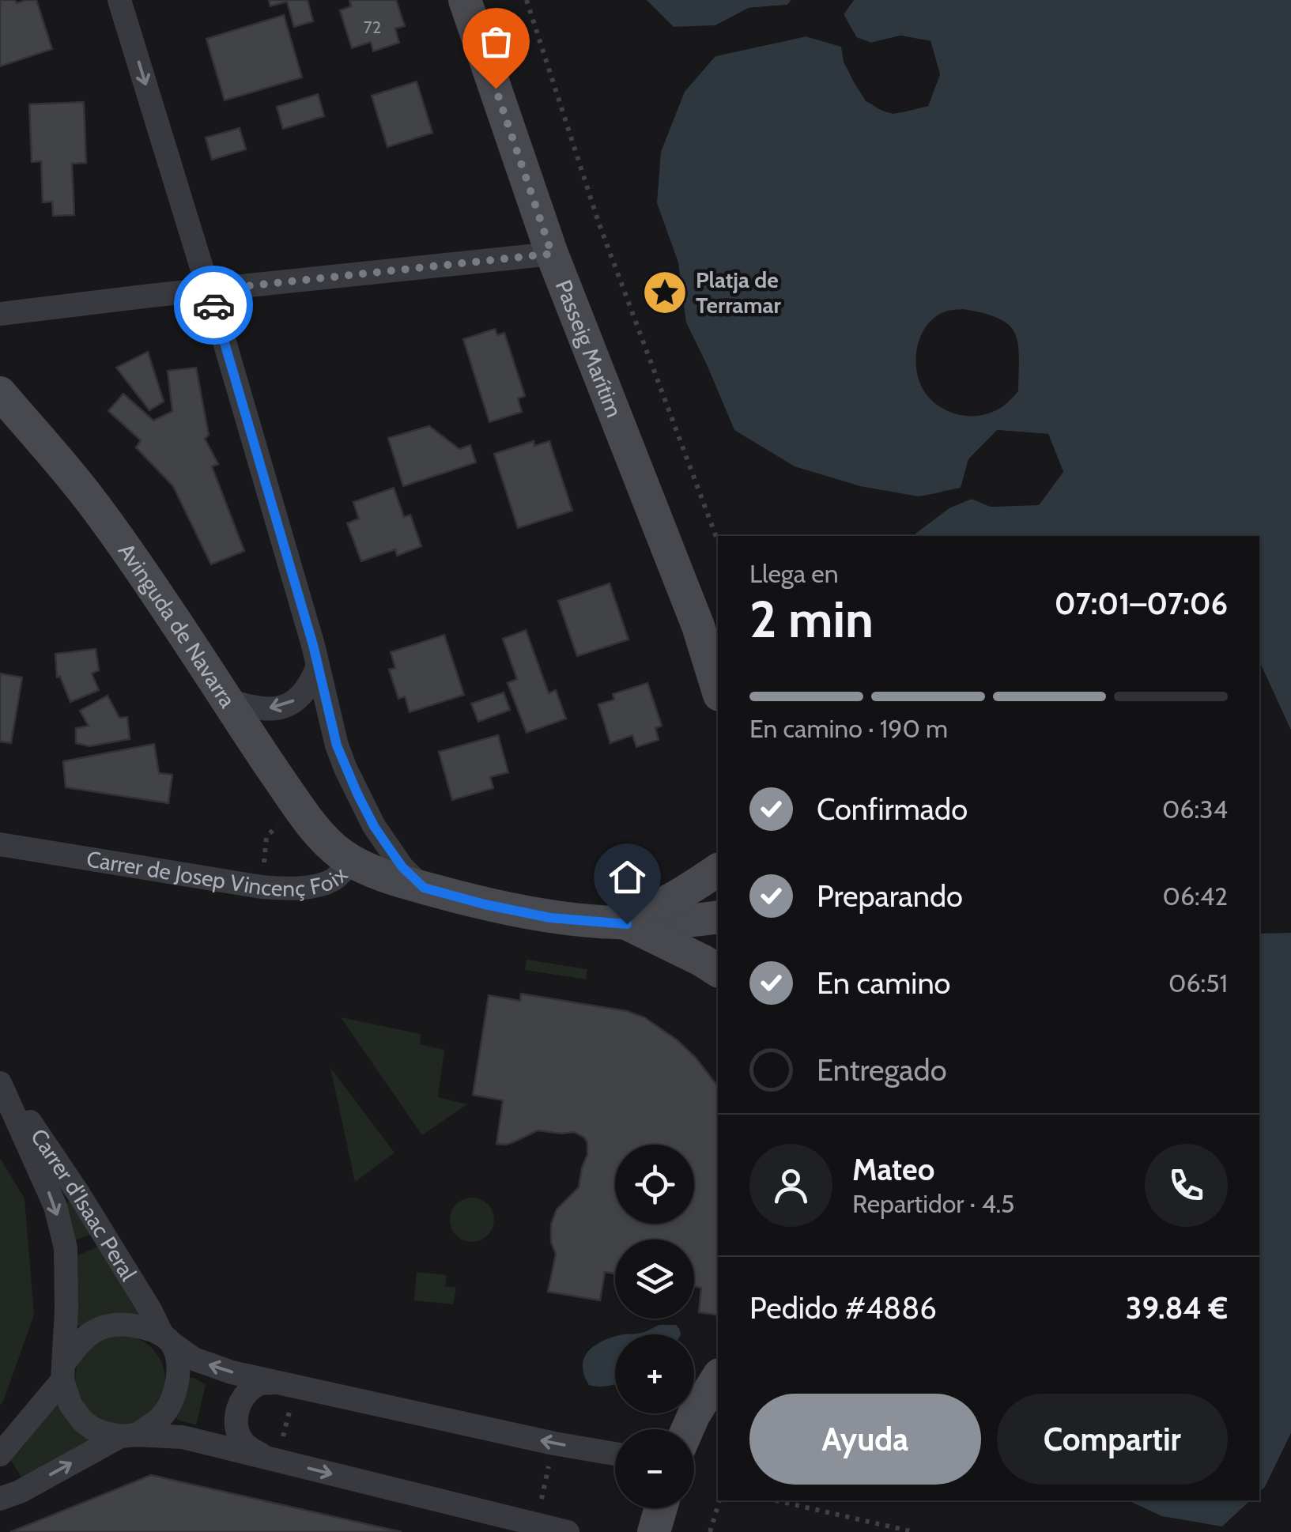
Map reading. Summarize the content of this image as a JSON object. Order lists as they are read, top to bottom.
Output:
{
  "streets": {
    "street": [
      "Passeig Marítim",
      "Avinguda de Navarra",
      "Carrer de Josep Vincenç Foix",
      "Carrer d'Isaac Peral"
    ]
  },
  "crossings": [
    ["Avinguda de Navarra", "Carrer de Josep Vincenç Foix"]
  ],
  "places": {
    "place": ["Platja de Terramar"]
  },
  "house_numbers": ["72"],
  "page": {
    "heading": ["2 min", "Llega en", "07:01–07:06"],
    "panel": [
      "Mateo",
      "Repartidor · 4.5",
      "Pedido #4886",
      "39.84 €"
    ],
    "bar": "En camino · 190 m",
    "list": [
      ["Confirmado", "06:34"],
      ["Preparando", "06:42"],
      ["En camino", "06:51"],
      "Entregado"
    ],
    "map_buttons": ["+", "−"],
    "buttons": ["Ayuda", "Compartir"]
  }
}
